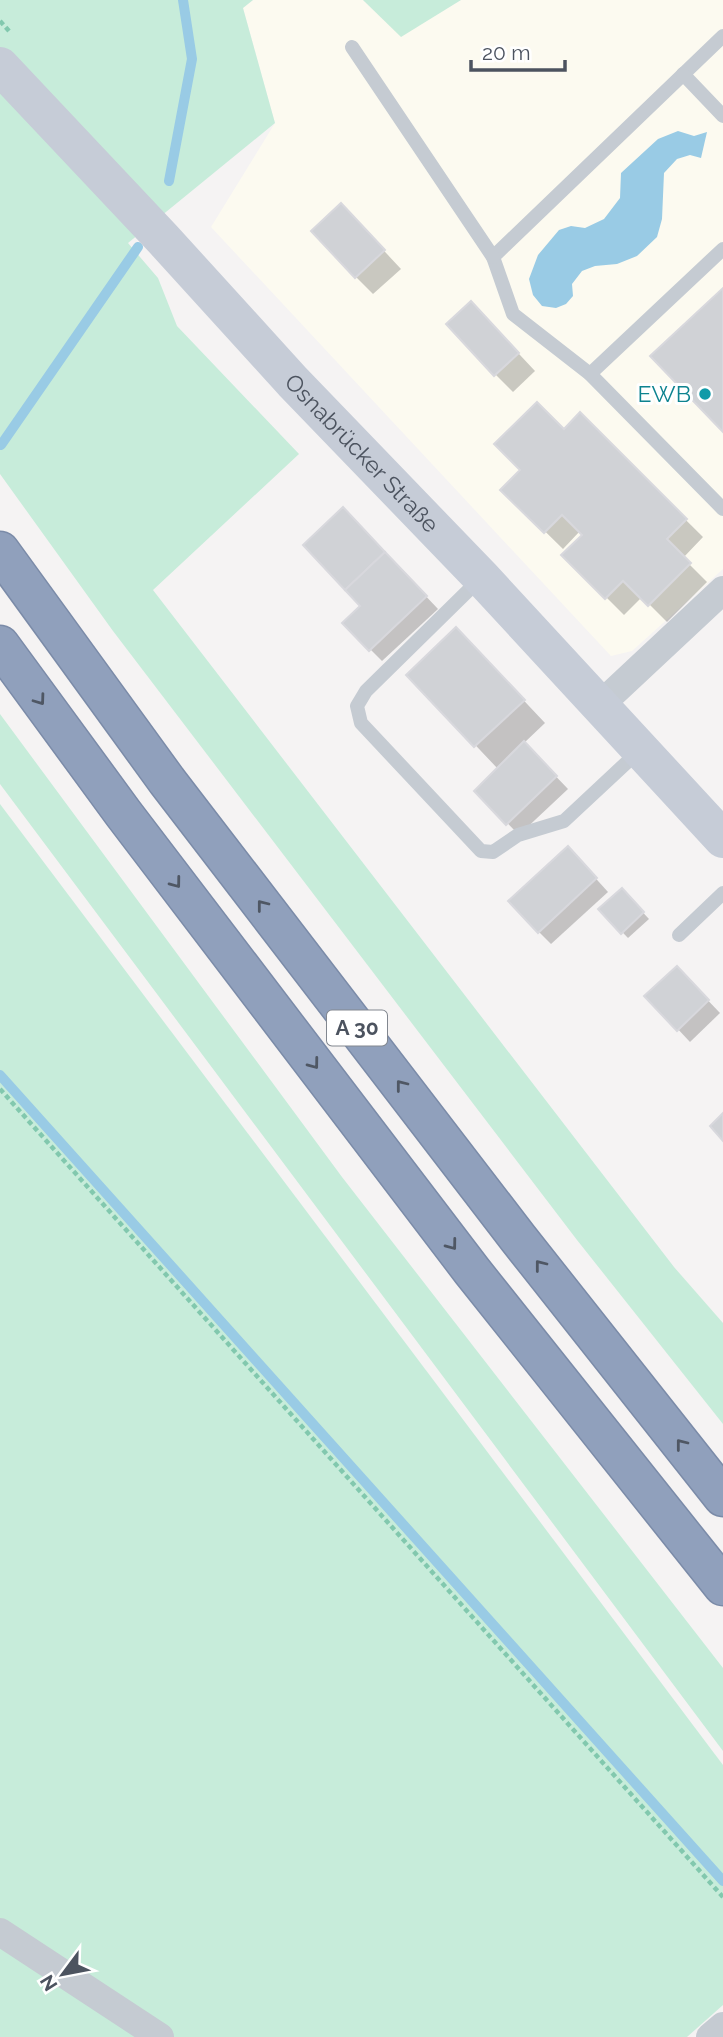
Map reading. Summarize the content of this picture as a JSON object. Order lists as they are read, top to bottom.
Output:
{
  "streets": {
    "highway": ["A 30"],
    "main road": ["Osnabrücker Straße"]
  },
  "places": ["EWB"],
  "scale_bar": "20 m",
  "north": "bottom left"
}
